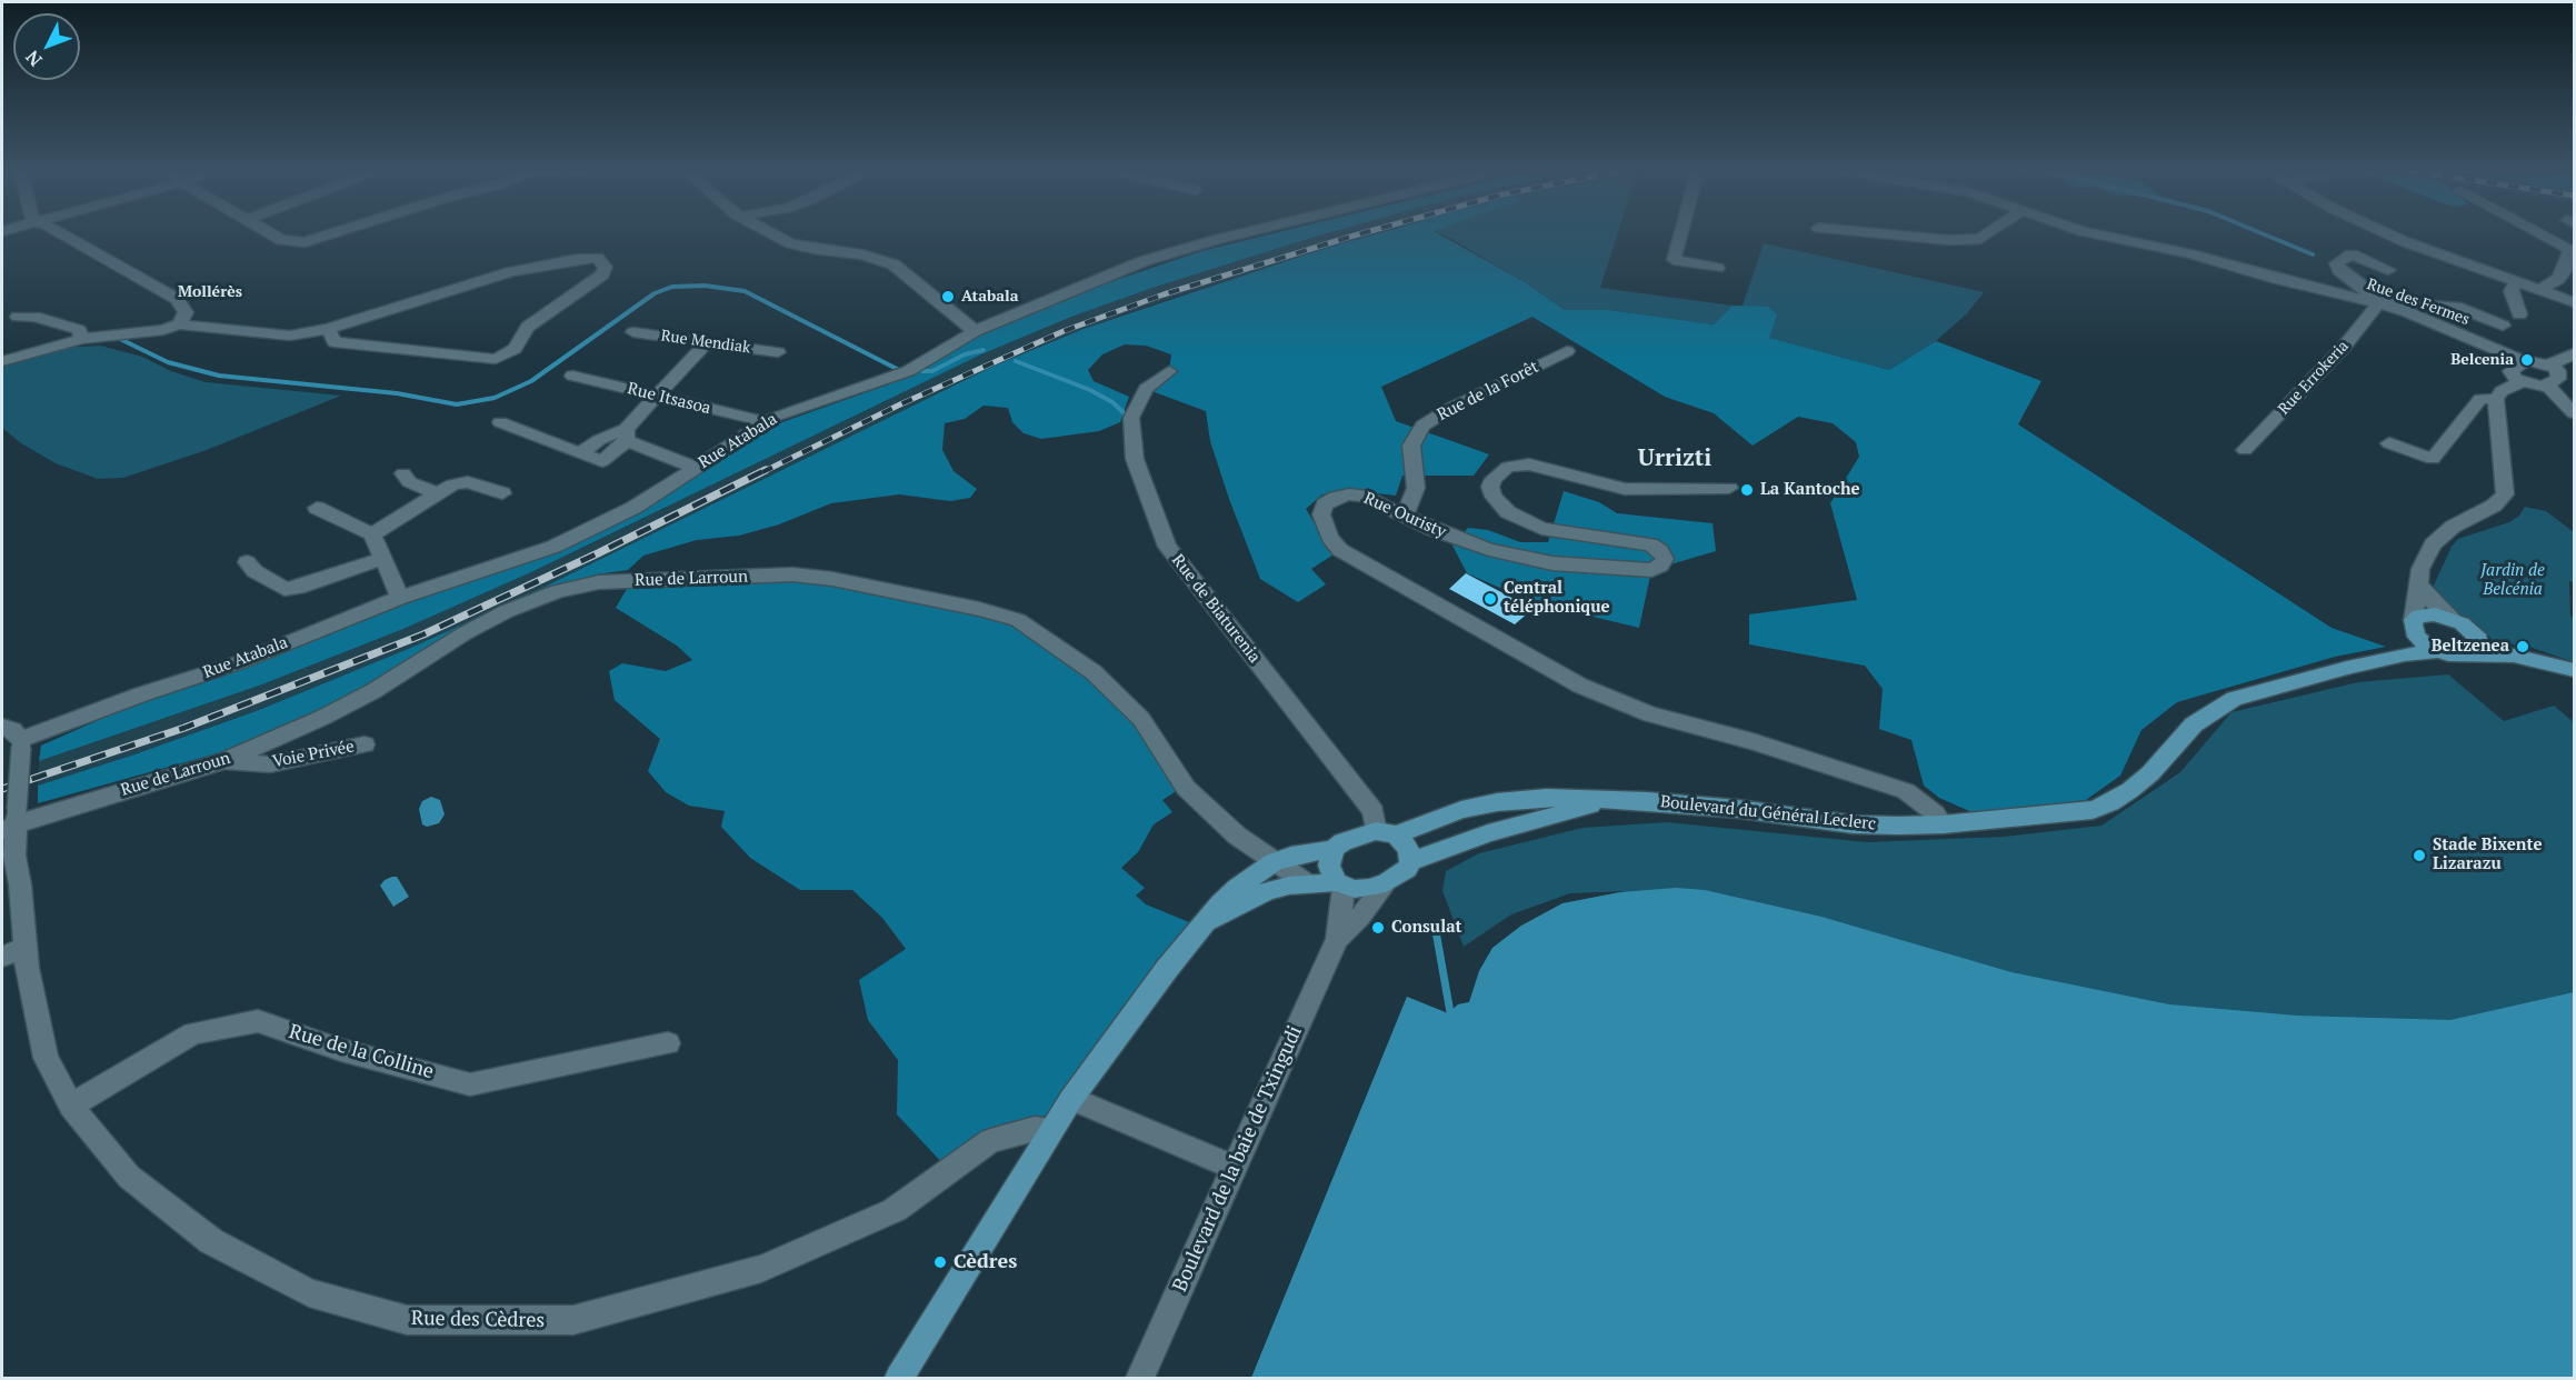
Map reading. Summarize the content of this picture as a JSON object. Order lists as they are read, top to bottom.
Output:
{
  "streets": {
    "main road": ["Boulevard du Général Leclerc"],
    "street": [
      "Rue des Fermes",
      "Rue Mendiak",
      "Rue Errokeria",
      "Rue de la Forêt",
      "Rue Itsasoa",
      "Rue Atabala",
      "Rue Ouristy",
      "Rue de Larroun",
      "Rue de Biaturenia",
      "Voie Privée",
      "Rue de la Colline",
      "Boulevard de la baie de Txingudi",
      "Rue des Cèdres"
    ]
  },
  "crossings": [
    ["Rue des Fermes", "Rue Errokeria"],
    ["Rue de la Forêt", "Rue Ouristy"],
    ["Rue Itsasoa", "Rue Atabala"],
    ["Rue Atabala", "Rue des Cèdres"],
    ["Rue Ouristy", "Boulevard du Général Leclerc"],
    ["Rue de Larroun", "Voie Privée"],
    ["Rue de Larroun", "Rue des Cèdres"],
    ["Rue de Biaturenia", "Boulevard du Général Leclerc"],
    ["Rue de la Colline", "Rue des Cèdres"]
  ],
  "districts": ["Mollérès", "Urrizti"],
  "parks": ["Jardin de Belcénia"],
  "places": [
    "Atabala",
    "Belcenia",
    "La Kantoche",
    "Central téléphonique",
    "Beltzenea",
    "Stade Bixente Lizarazu",
    "Consulat",
    "Cèdres"
  ],
  "north": "bottom left"
}
